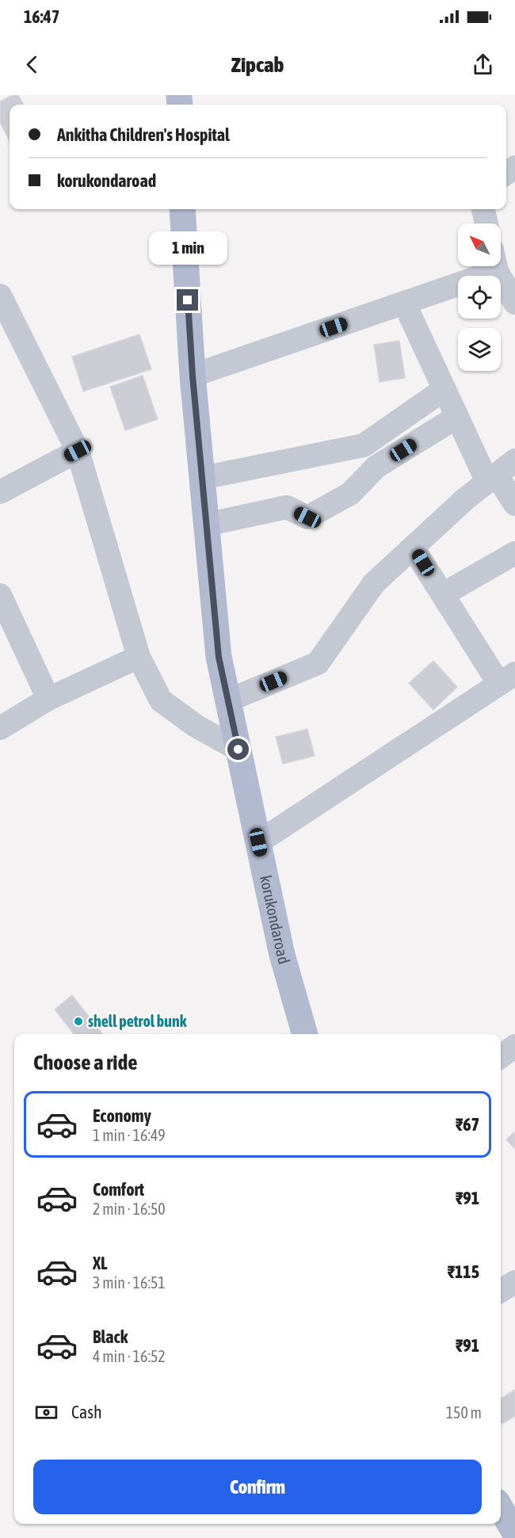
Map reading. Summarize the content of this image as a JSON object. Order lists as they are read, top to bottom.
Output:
{
  "streets": {
    "main road": ["korukondaroad"]
  },
  "places": ["shell petrol bunk"],
  "north": "top left",
  "page": {
    "status": "16:47",
    "header": "Zipcab",
    "banner": ["Ankitha Children's Hospital", "korukondaroad"],
    "bubble": "1 min",
    "heading": "Choose a ride",
    "list": [
      {
        "name": "Economy",
        "note": "1 min · 16:49",
        "value": "₹67"
      },
      {
        "name": "Comfort",
        "note": "2 min · 16:50",
        "value": "₹91"
      },
      {
        "name": "XL",
        "note": "3 min · 16:51",
        "value": "₹115"
      },
      {
        "name": "Black",
        "note": "4 min · 16:52",
        "value": "₹91"
      }
    ],
    "pay": ["Cash", "150 m"],
    "buttons": "Confirm"
  }
}
